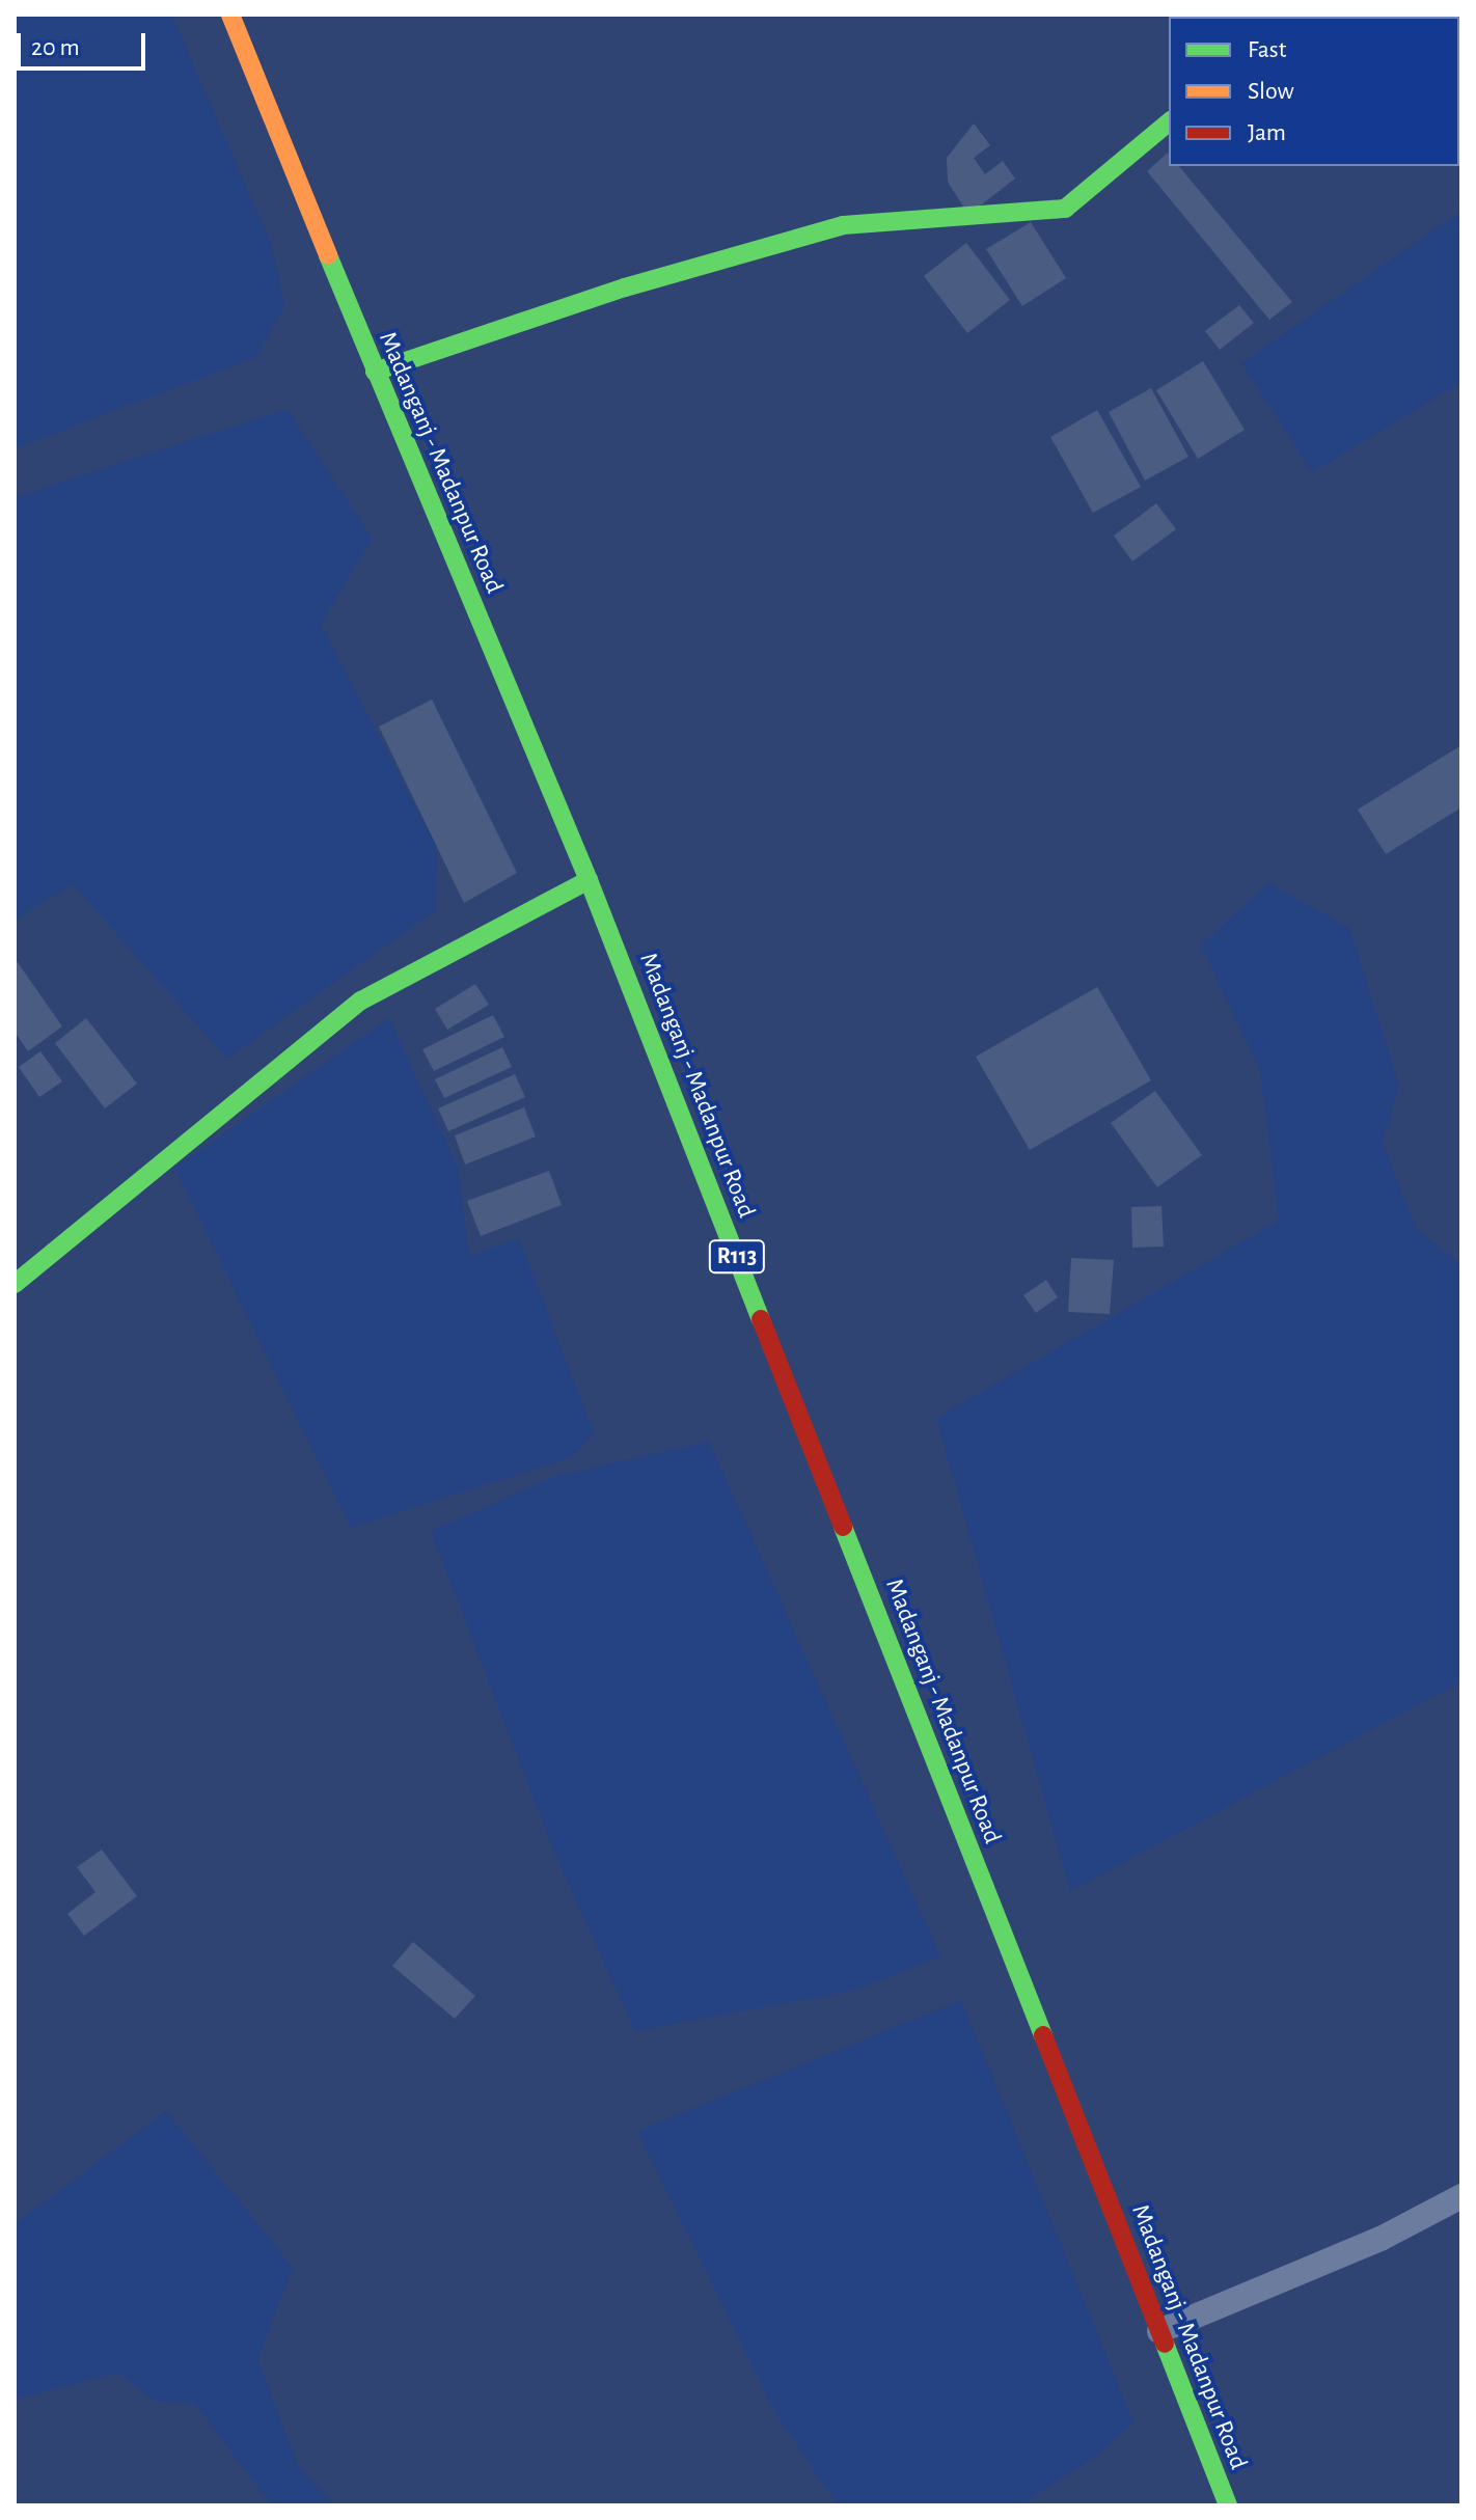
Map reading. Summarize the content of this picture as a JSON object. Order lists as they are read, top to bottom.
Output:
{
  "streets": {
    "main road": ["Madanganj - Madanpur Road", "R113"]
  },
  "legend": ["Fast", "Slow", "Jam"],
  "scale_bar": "20 m"
}
